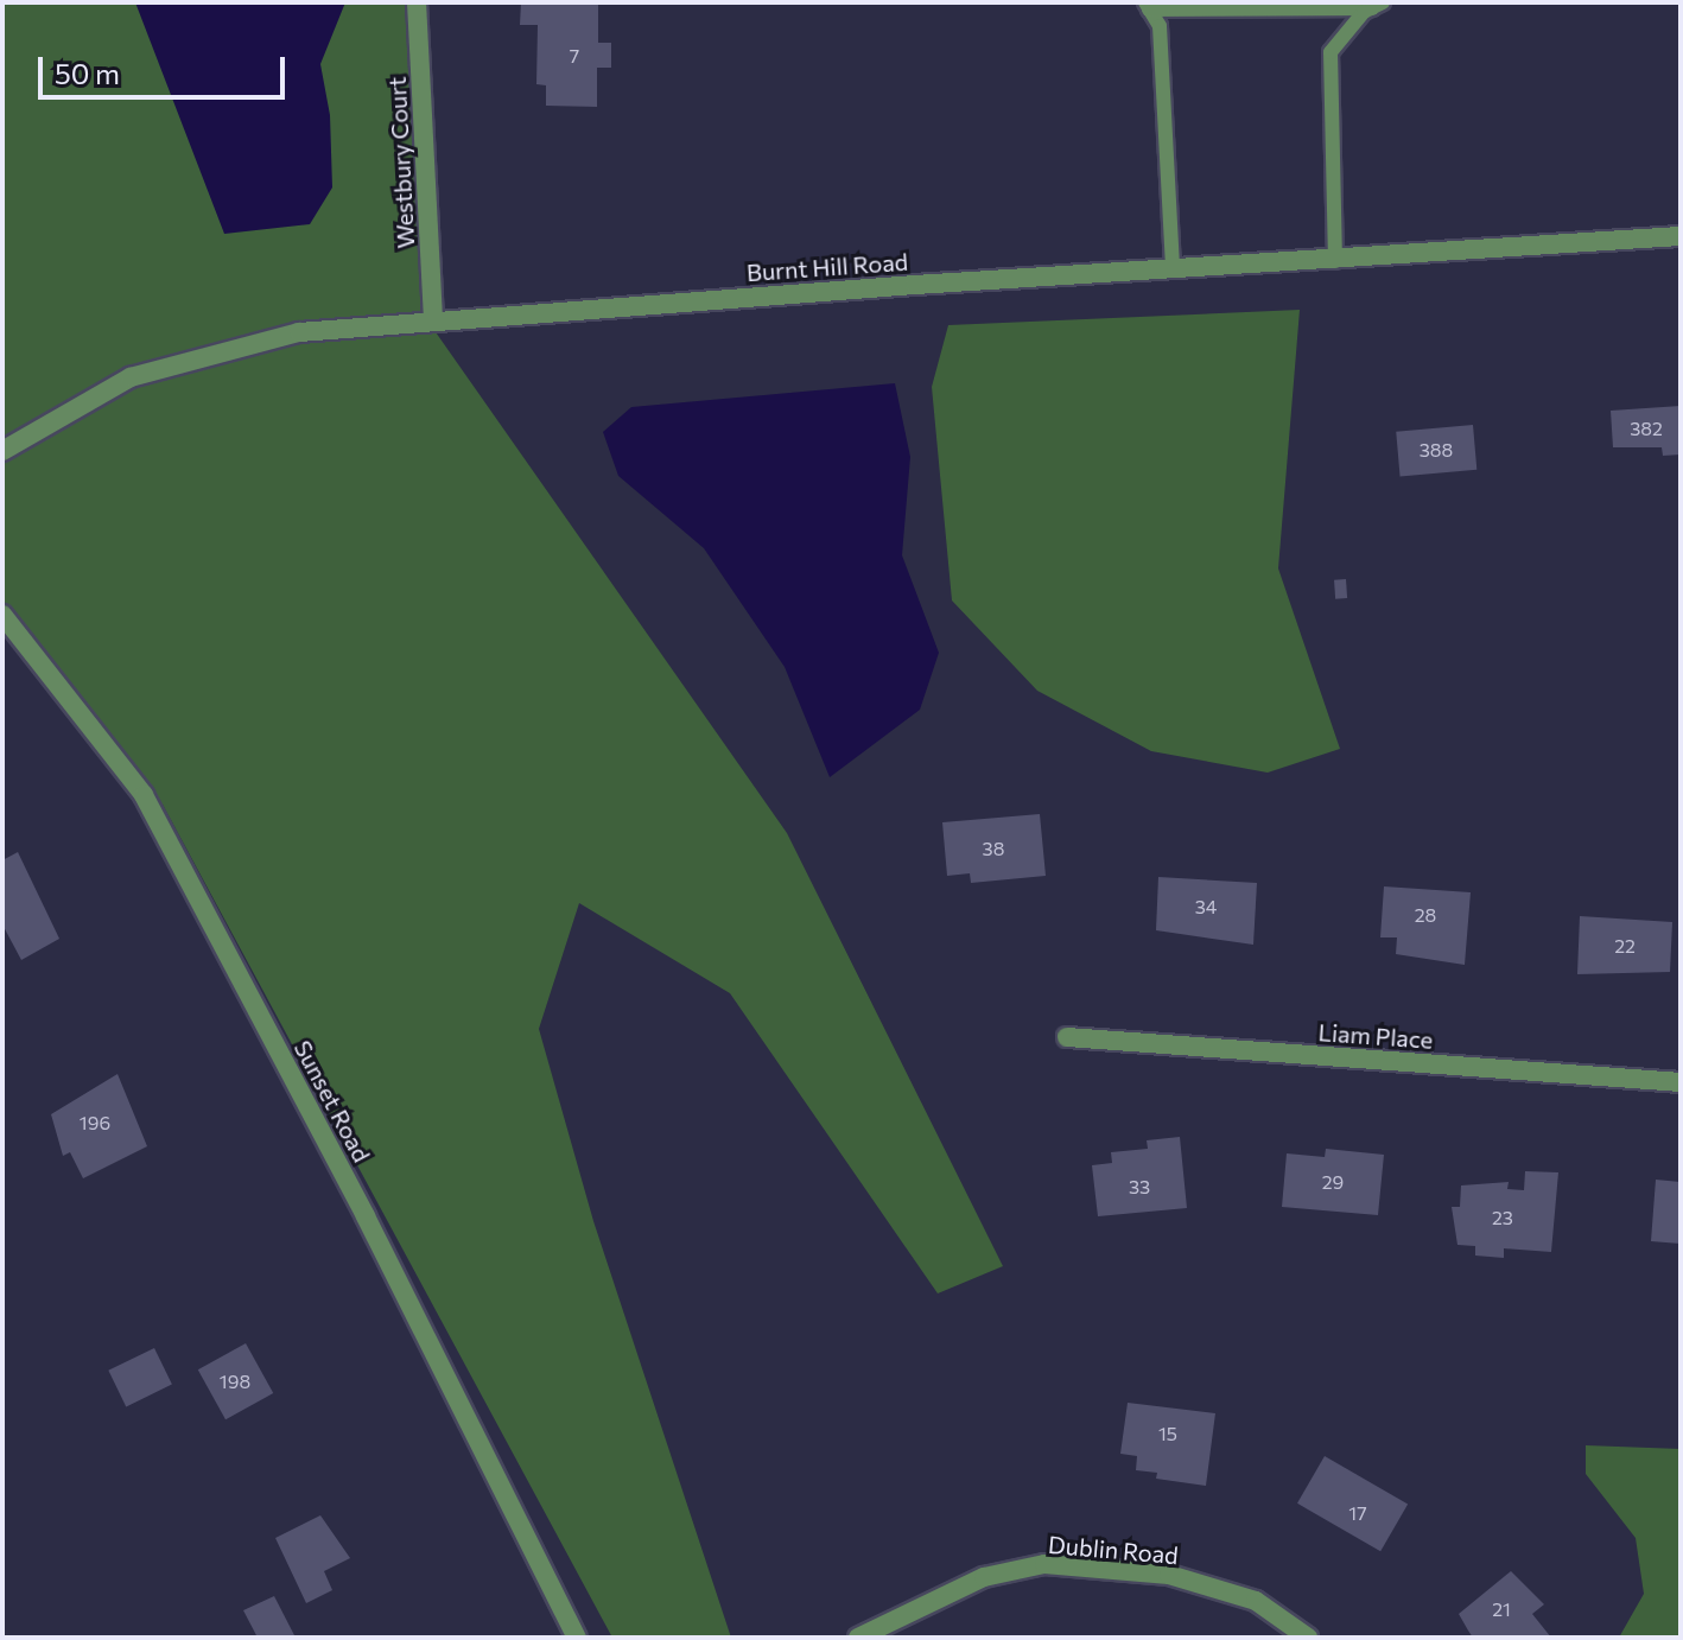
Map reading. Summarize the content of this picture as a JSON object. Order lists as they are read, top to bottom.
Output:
{
  "streets": {
    "street": [
      "Westbury Court",
      "Burnt Hill Road",
      "Liam Place",
      "Sunset Road",
      "Dublin Road"
    ]
  },
  "crossings": [
    ["Westbury Court", "Burnt Hill Road"]
  ],
  "house_numbers": [
    "7",
    "382",
    "388",
    "38",
    "34",
    "28",
    "22",
    "196",
    "29",
    "33",
    "23",
    "198",
    "15",
    "17",
    "21"
  ],
  "scale_bar": "50 m"
}
